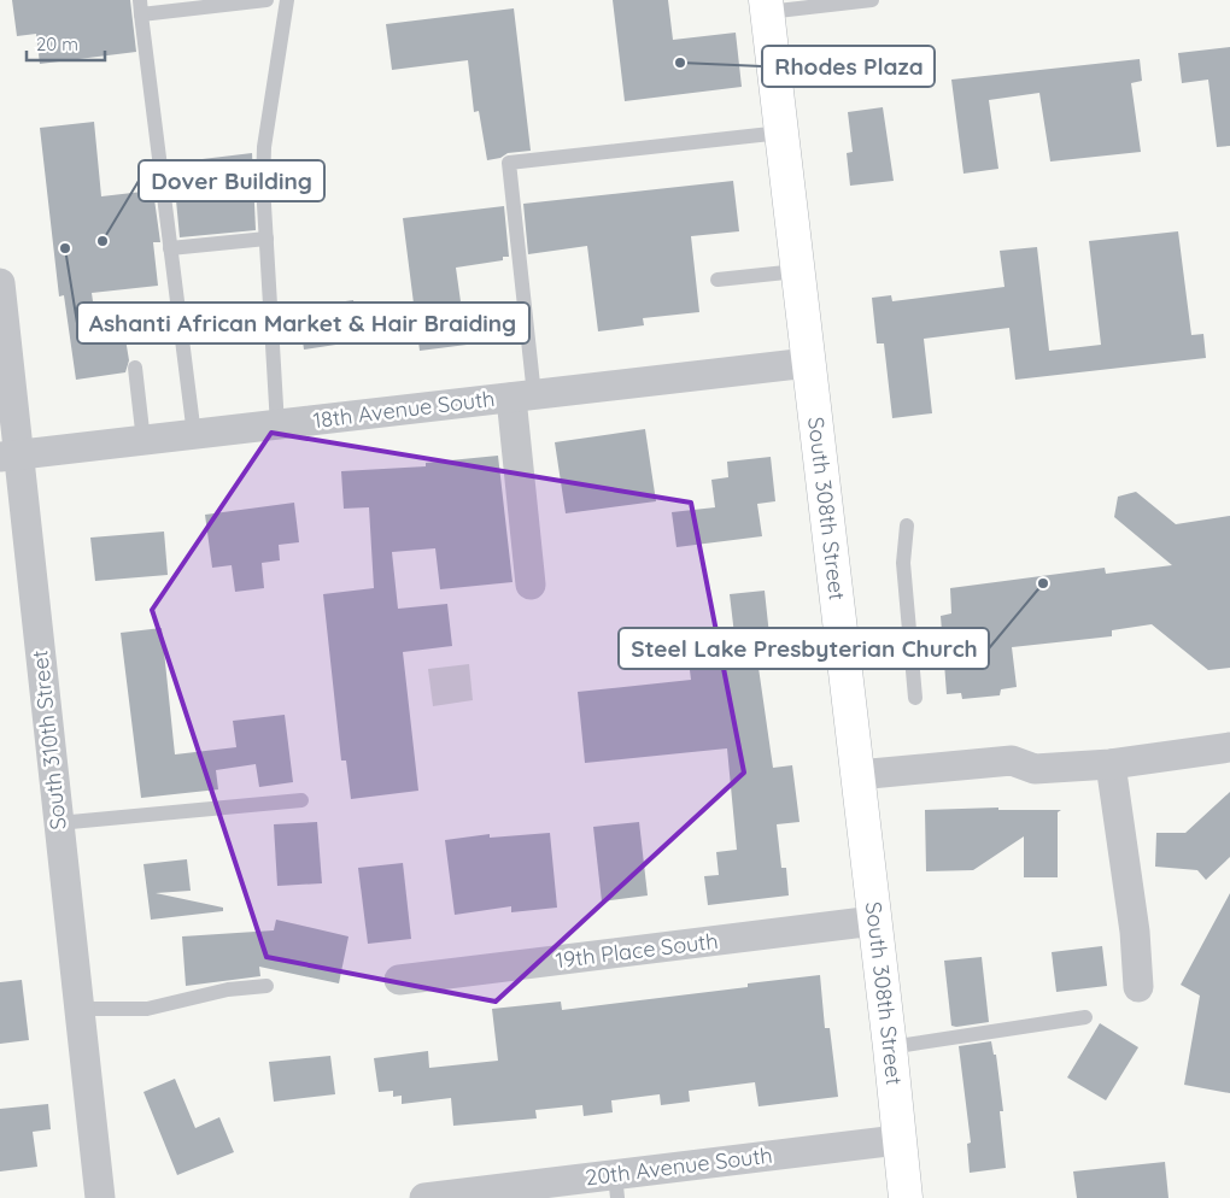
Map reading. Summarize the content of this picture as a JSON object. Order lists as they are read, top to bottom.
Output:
{
  "streets": {
    "street": [
      "18th Avenue South",
      "South 308th Street",
      "South 310th Street",
      "19th Place South",
      "20th Avenue South"
    ]
  },
  "crossings": [
    ["18th Avenue South", "South 308th Street"],
    ["18th Avenue South", "South 310th Street"],
    ["South 308th Street", "19th Place South"],
    ["South 308th Street", "20th Avenue South"]
  ],
  "places": [
    "Rhodes Plaza",
    "Dover Building",
    "Ashanti African Market & Hair Braiding",
    "Steel Lake Presbyterian Church"
  ],
  "scale_bar": "20 m"
}
